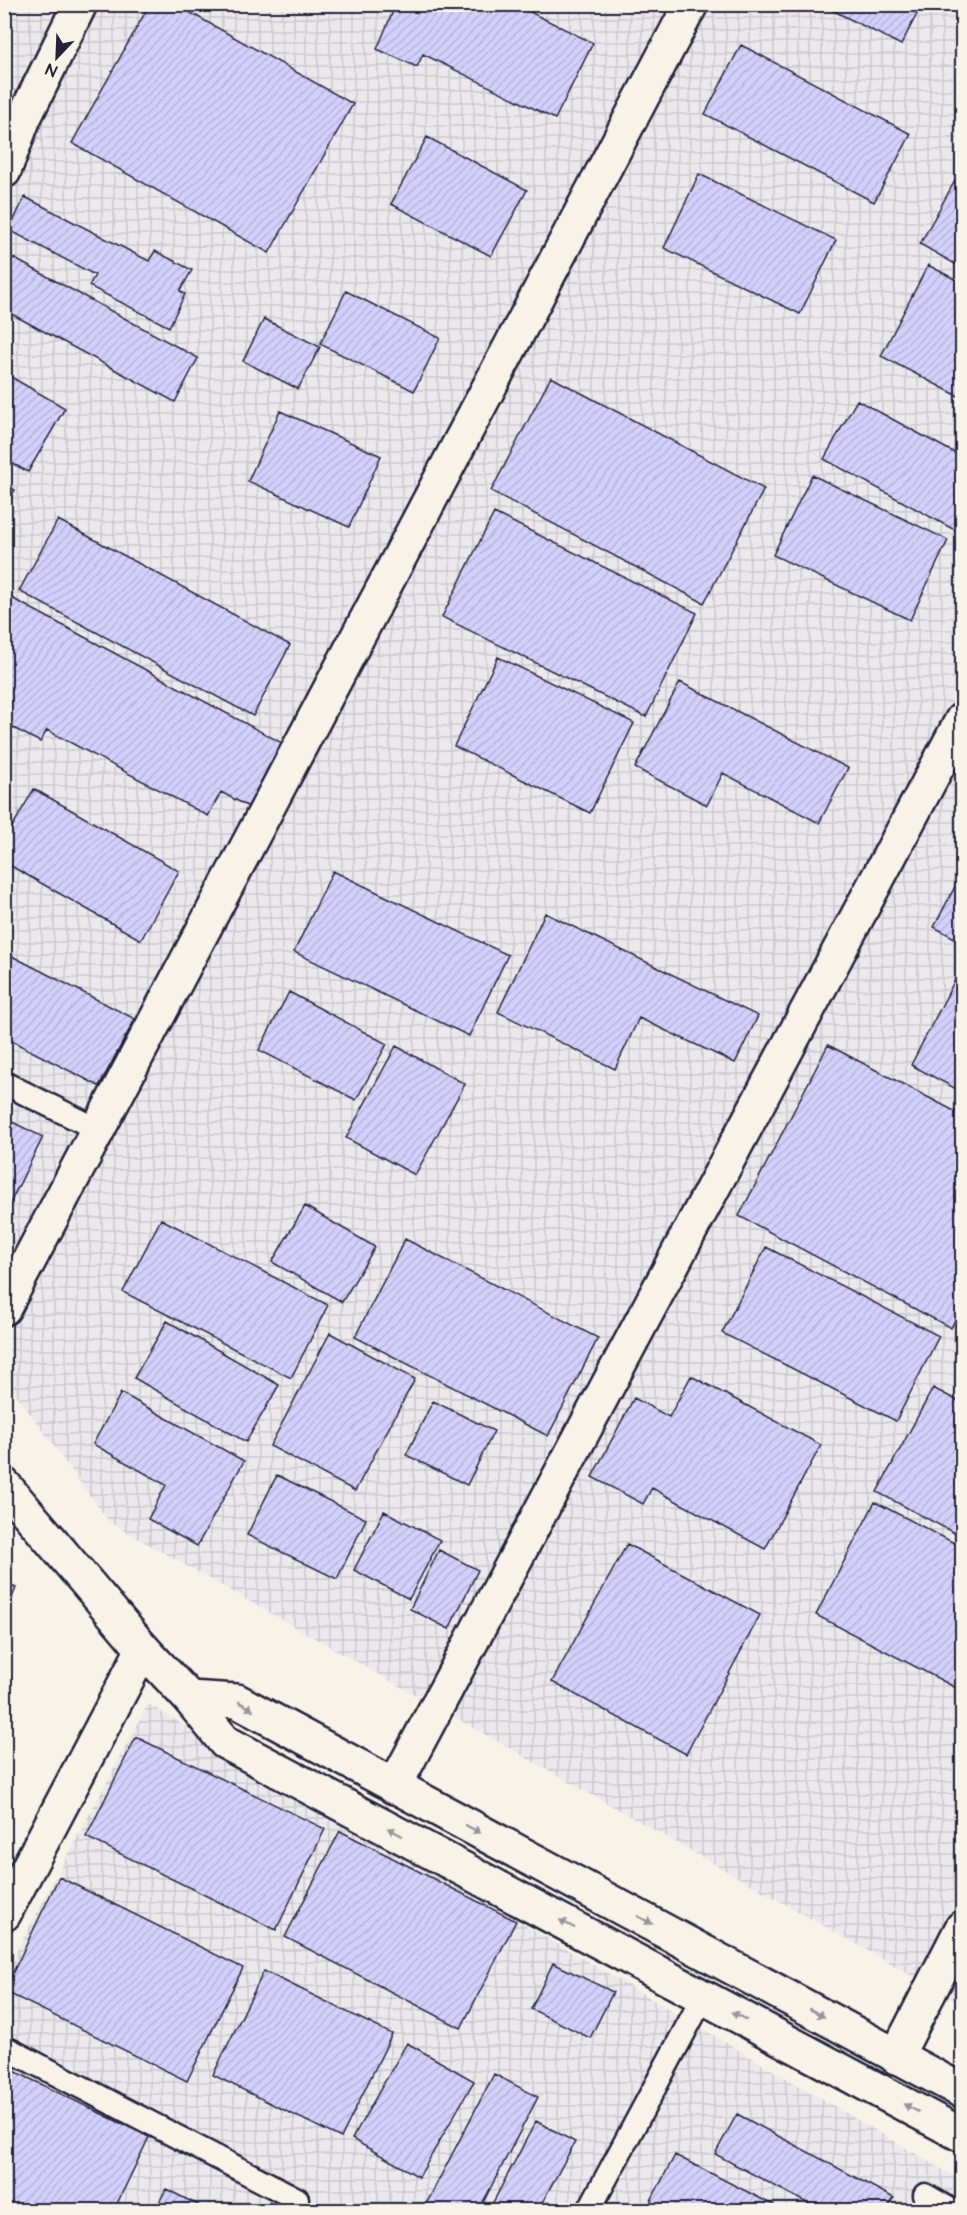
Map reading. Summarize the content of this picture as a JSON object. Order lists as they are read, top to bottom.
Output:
{
  "north": "bottom left"
}
